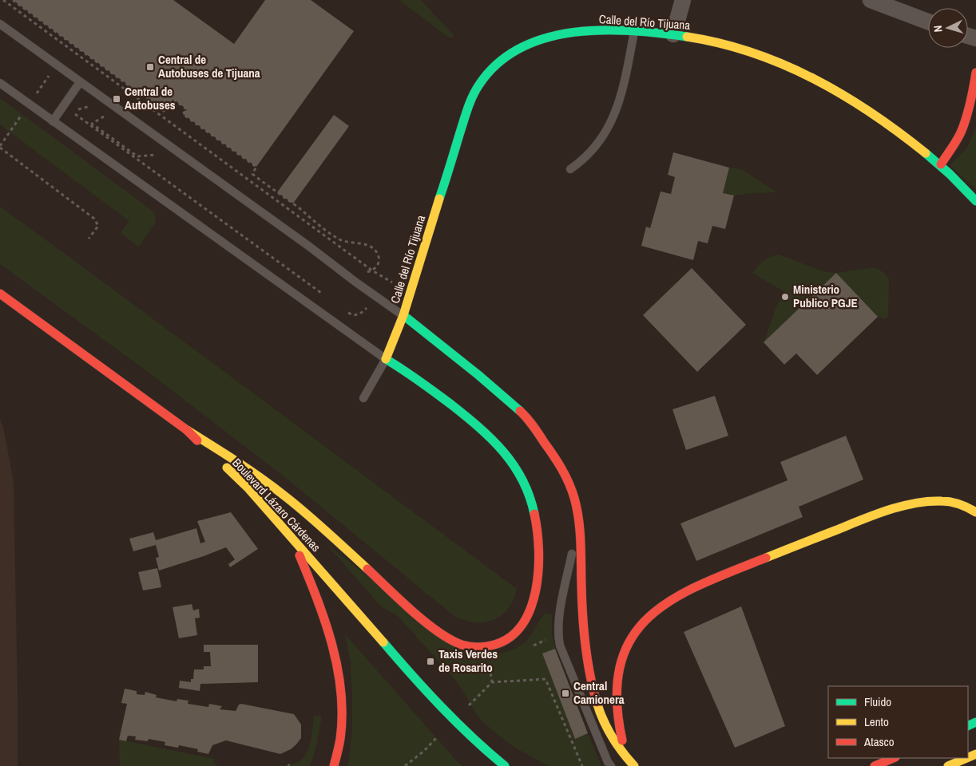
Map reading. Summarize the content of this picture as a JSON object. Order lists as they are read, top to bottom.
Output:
{
  "streets": {
    "main road": ["Calle del Río Tijuana", "Boulevard Lázaro Cárdenas"]
  },
  "places": {
    "transit": [
      "Central de Autobuses de Tijuana",
      "Central de Autobuses",
      "Taxis Verdes de Rosarito",
      "Central Camionera"
    ],
    "other": ["Ministerio Publico PGJE"]
  },
  "legend": ["Fluido", "Lento", "Atasco"],
  "north": "left"
}
